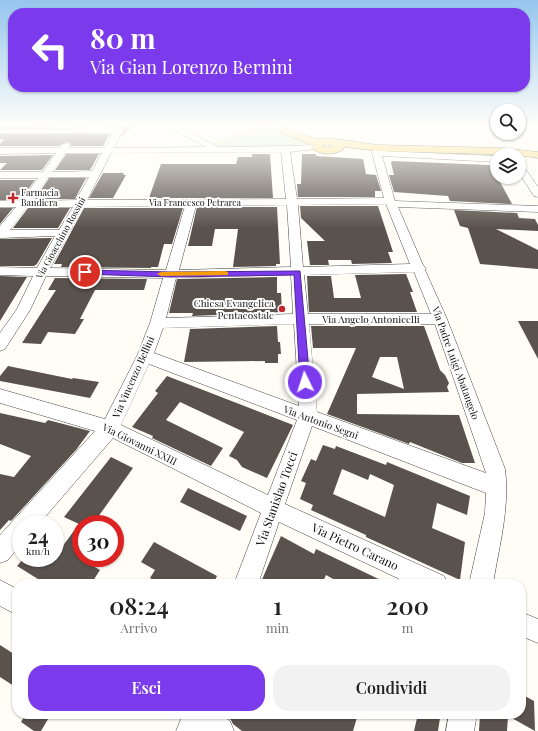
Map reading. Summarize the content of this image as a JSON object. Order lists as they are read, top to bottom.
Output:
{
  "streets": {
    "street": [
      "Via Francesco Petrarca",
      "Via Gioacchino Rossini",
      "Via Angelo Antonicelli",
      "Via Padre Luigi Abatangelo",
      "Via Vincenzo Bellini",
      "Via Antonio Segni",
      "Via Giovanni XXIII",
      "Via Stanislao Tocci",
      "Via Pietro Carano"
    ]
  },
  "crossings": [
    ["Via Francesco Petrarca", "Via Gioacchino Rossini"],
    ["Via Francesco Petrarca", "Via Padre Luigi Abatangelo"],
    ["Via Francesco Petrarca", "Via Vincenzo Bellini"],
    ["Via Angelo Antonicelli", "Via Padre Luigi Abatangelo"],
    ["Via Angelo Antonicelli", "Via Vincenzo Bellini"],
    ["Via Padre Luigi Abatangelo", "Via Antonio Segni"],
    ["Via Vincenzo Bellini", "Via Antonio Segni"],
    ["Via Vincenzo Bellini", "Via Giovanni XXIII"],
    ["Via Antonio Segni", "Via Stanislao Tocci"],
    ["Via Giovanni XXIII", "Via Stanislao Tocci"],
    ["Via Giovanni XXIII", "Via Pietro Carano"],
    ["Via Stanislao Tocci", "Via Pietro Carano"]
  ],
  "places": {
    "health": ["Farmacia Bandiera"],
    "other": ["Chiesa Evangelica Pentacostale"]
  },
  "page": {
    "turn": ["80 m", "Via Gian Lorenzo Bernini"],
    "speed": "24 km/h",
    "limit": "30",
    "eta": [
      "08:24",
      "Arrivo",
      "1",
      "min",
      "200",
      "m"
    ],
    "buttons": ["Esci", "Condividi"]
  }
}
